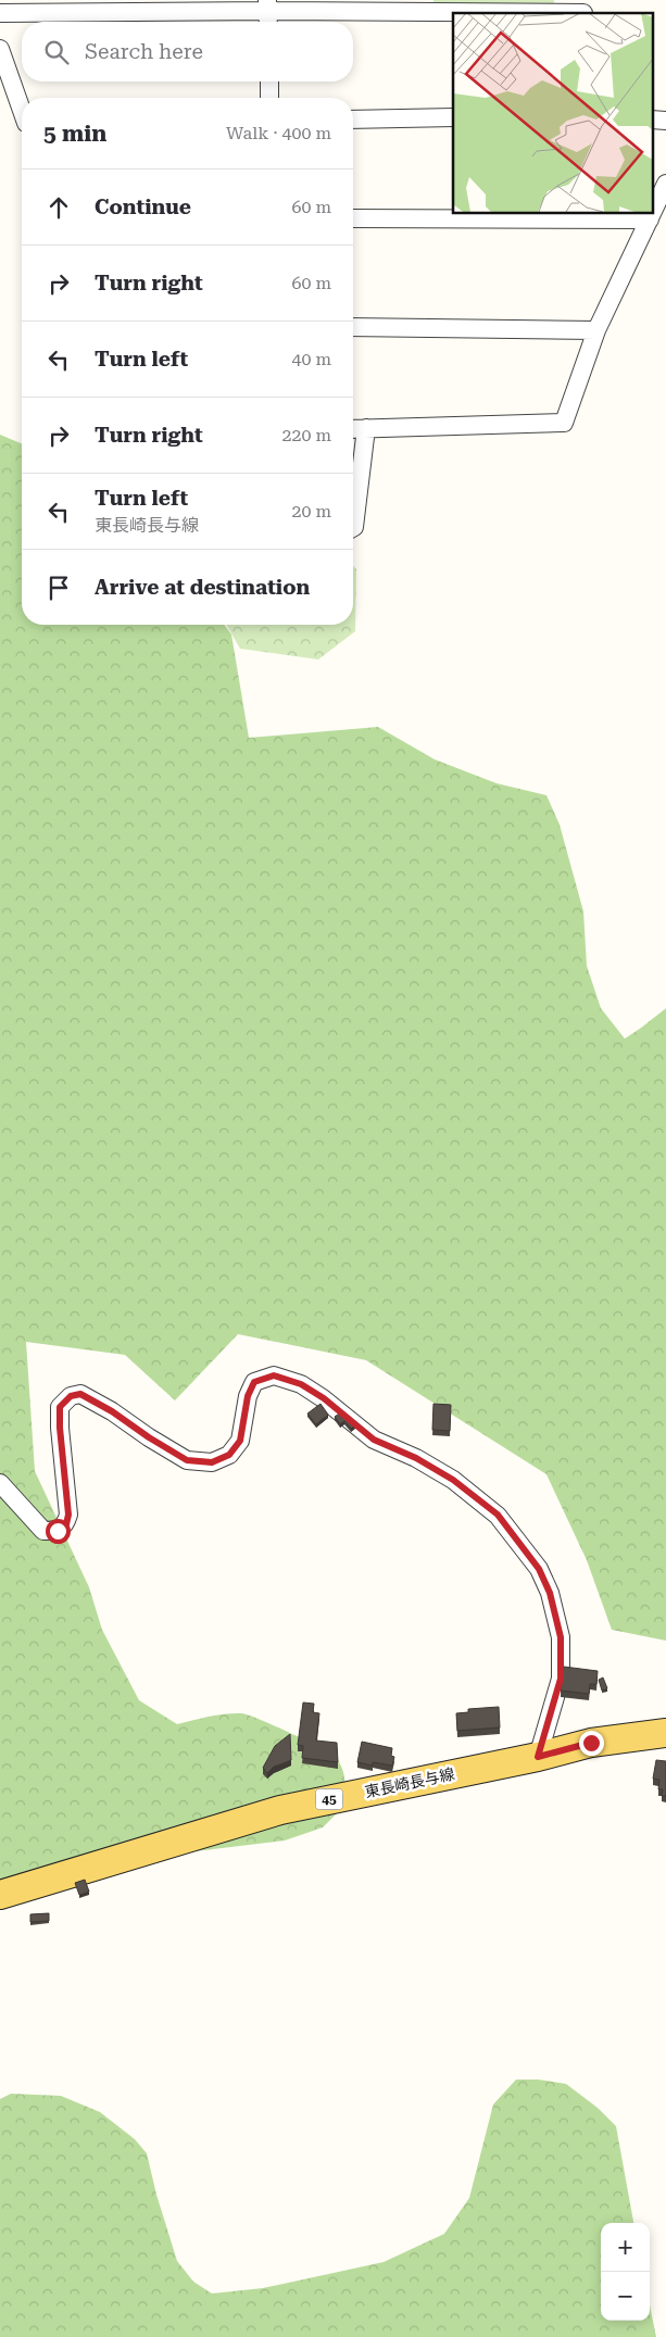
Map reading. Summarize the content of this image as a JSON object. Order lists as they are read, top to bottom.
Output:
{
  "streets": {
    "main road": ["東長崎長与線", "45"]
  },
  "page": {
    "search": "Search here",
    "heading": ["5 min", "Walk · 400 m"],
    "list": [
      ["Continue", "60 m"],
      ["Turn right", "60 m"],
      ["Turn left", "40 m"],
      ["Turn right", "220 m"],
      ["Turn left", "東長崎長与線", "20 m"],
      "Arrive at destination"
    ],
    "map_buttons": ["+", "−"]
  }
}
